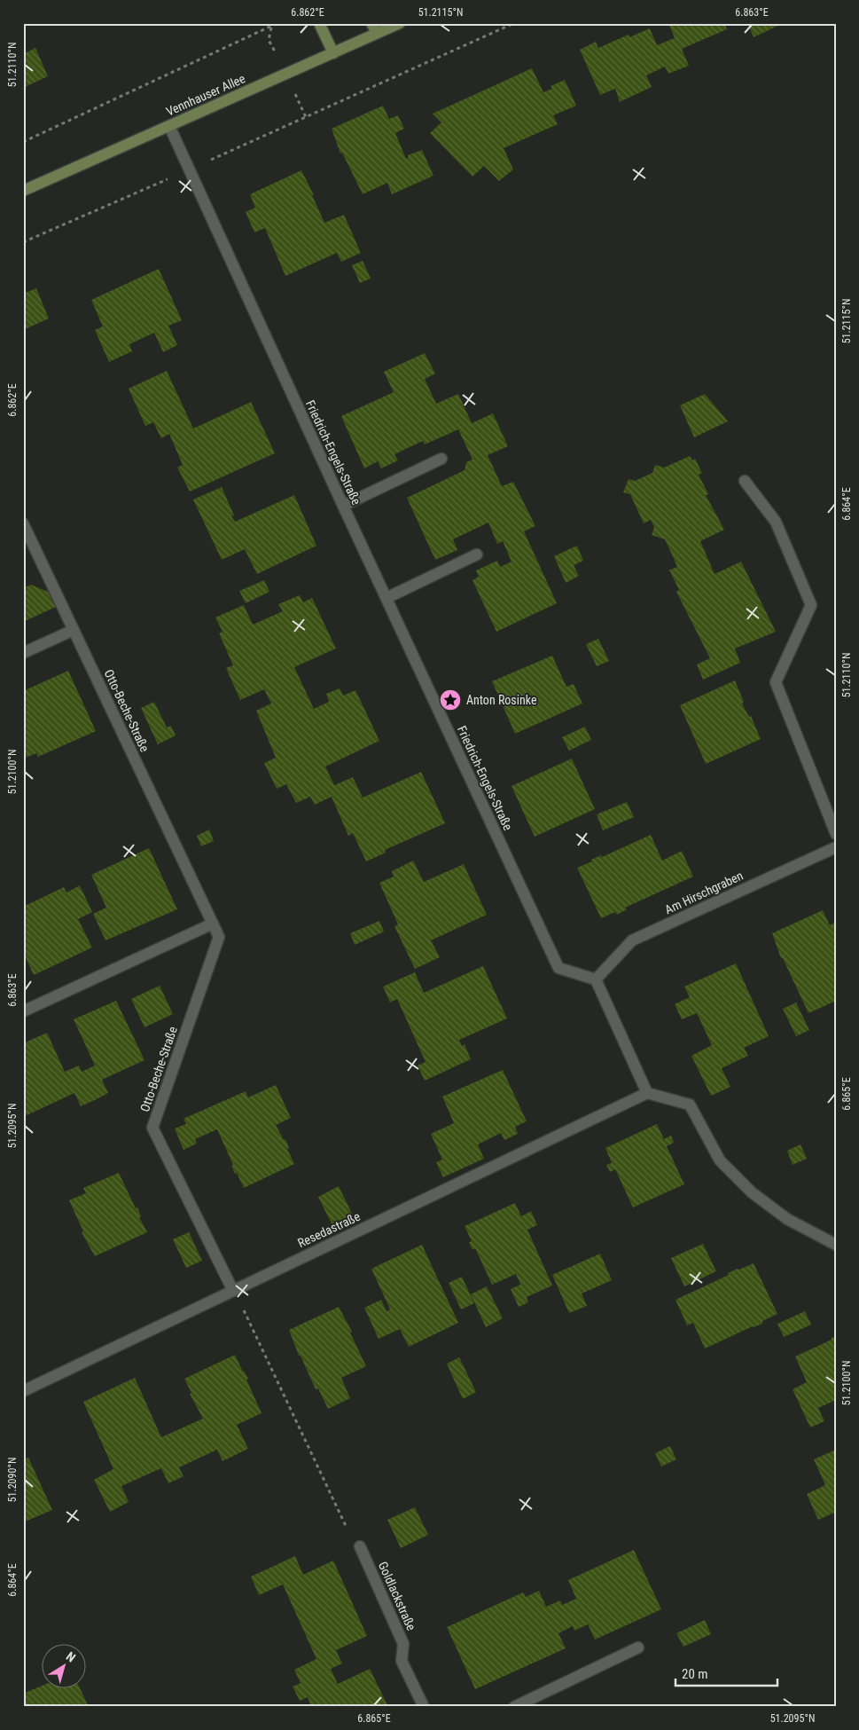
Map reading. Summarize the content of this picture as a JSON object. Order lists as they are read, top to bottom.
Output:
{
  "streets": {
    "main road": ["Vennhauser Allee"],
    "street": [
      "Friedrich-Engels-Straße",
      "Otto-Beche-Straße",
      "Am Hirschgraben",
      "Resedastraße",
      "Goldlackstraße"
    ]
  },
  "crossings": [
    ["Vennhauser Allee", "Friedrich-Engels-Straße"],
    ["Friedrich-Engels-Straße", "Am Hirschgraben"],
    ["Otto-Beche-Straße", "Resedastraße"]
  ],
  "places": {
    "place": ["Anton Rosinke"]
  },
  "scale_bar": "20 m",
  "north": "top right",
  "coordinates": [
    "6.862°E",
    "51.2115°N",
    "6.863°E",
    "51.2110°N",
    "6.864°E",
    "51.2100°N",
    "6.865°E",
    "51.2095°N",
    "51.2090°N"
  ]
}
